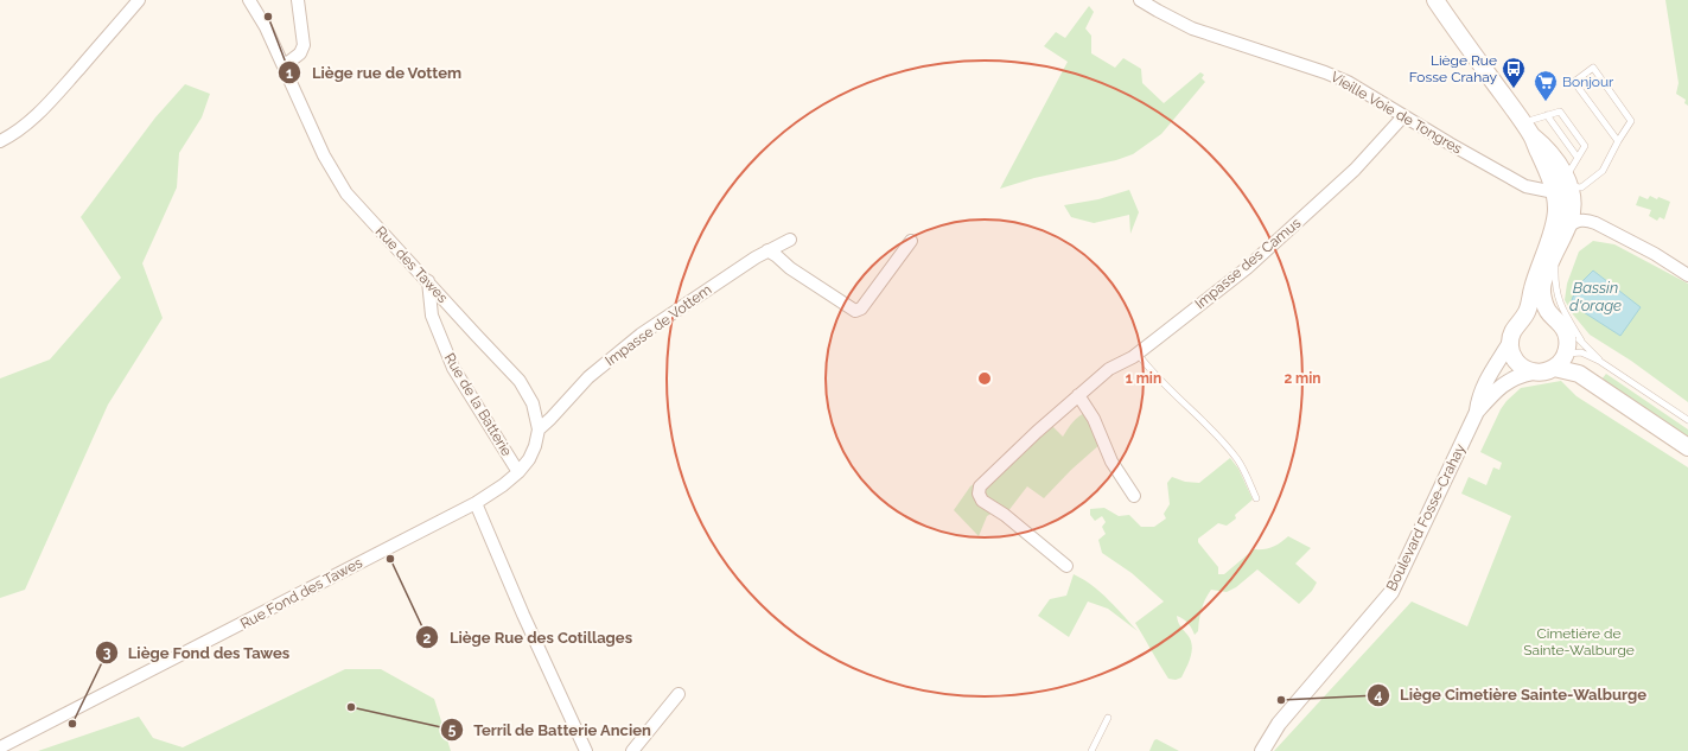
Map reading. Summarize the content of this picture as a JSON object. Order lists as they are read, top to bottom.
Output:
{
  "streets": {
    "main road": ["Boulevard Fosse-Crahay"],
    "street": [
      "Vieille Voie de Tongres",
      "Impasse des Camus",
      "Rue des Tawes",
      "Impasse de Vottem",
      "Rue de la Batterie",
      "Rue Fond des Tawes"
    ]
  },
  "crossings": [
    ["Vieille Voie de Tongres", "Impasse des Camus"],
    ["Vieille Voie de Tongres", "Boulevard Fosse-Crahay"],
    ["Rue des Tawes", "Impasse de Vottem"],
    ["Rue des Tawes", "Rue de la Batterie"],
    ["Rue des Tawes", "Rue Fond des Tawes"]
  ],
  "water": ["Bassin d'orage"],
  "parks": ["Cimetière de Sainte-Walburge"],
  "places": {
    "other": [
      "Liège rue de Vottem",
      "Liège Rue des Cotillages",
      "Liège Cimetière Sainte-Walburge",
      "Terril de Batterie Ancien",
      "Liège Fond des Tawes"
    ],
    "bus stop": ["Liège Rue Fosse Crahay"],
    "supermarket": ["Bonjour"]
  },
  "rings": ["1 min", "2 min"]
}
